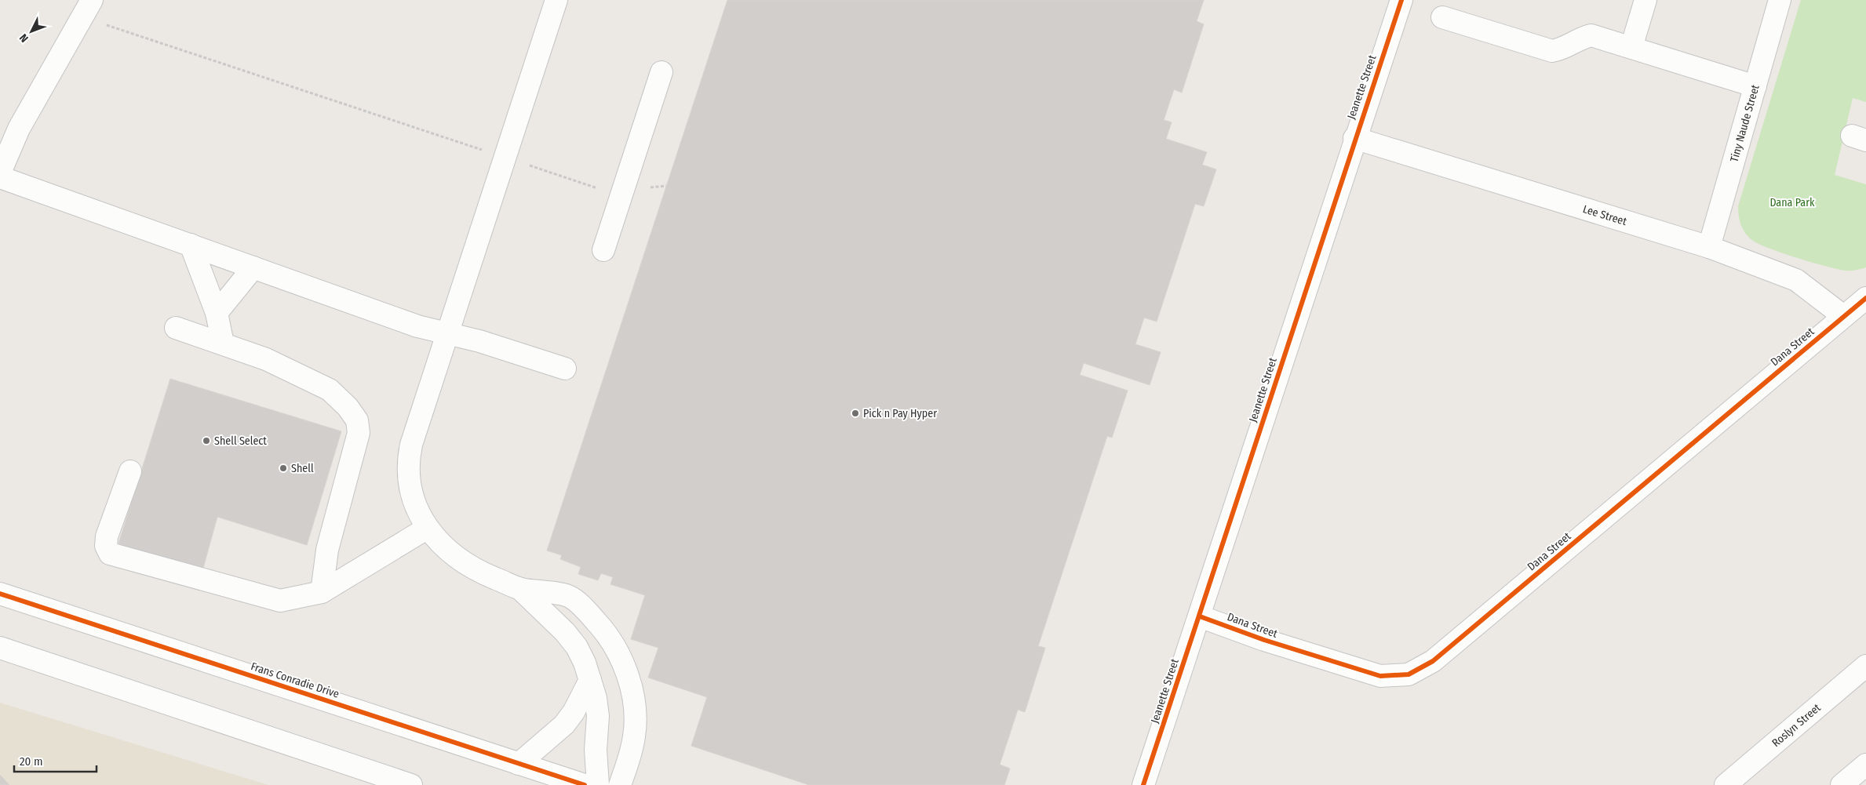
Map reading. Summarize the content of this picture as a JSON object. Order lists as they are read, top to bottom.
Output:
{
  "streets": {
    "street": [
      "Jeanette Street",
      "Tiny Naude Street",
      "Lee Street",
      "Dana Street",
      "Frans Conradie Drive",
      "Roslyn Street"
    ]
  },
  "crossings": [
    ["Jeanette Street", "Lee Street"],
    ["Jeanette Street", "Dana Street"],
    ["Tiny Naude Street", "Lee Street"],
    ["Lee Street", "Dana Street"]
  ],
  "parks": ["Dana Park"],
  "places": ["Pick n Pay Hyper", "Shell Select", "Shell"],
  "scale_bar": "20 m",
  "north": "bottom left"
}
